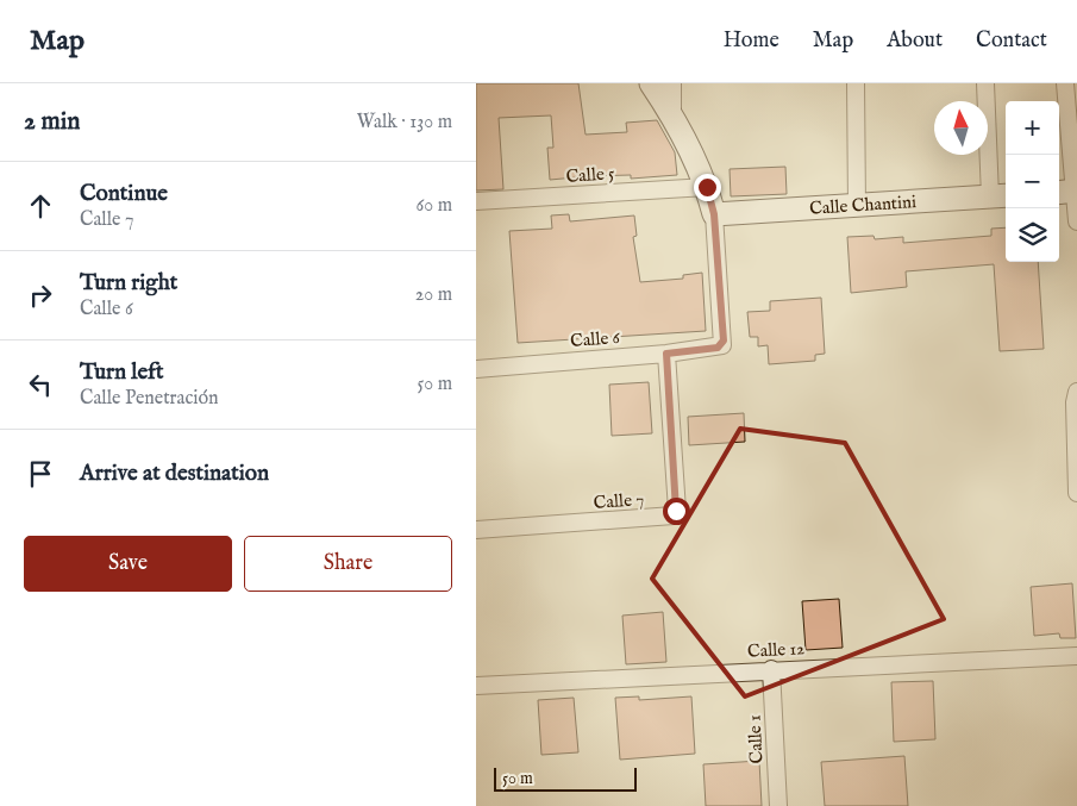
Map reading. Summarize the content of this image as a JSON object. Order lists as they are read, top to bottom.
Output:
{
  "streets": {
    "street": [
      "Calle 5",
      "Calle Chantini",
      "Calle 6",
      "Calle 7",
      "Calle 12",
      "Calle 1"
    ]
  },
  "crossings": [
    ["Calle Chantini", "Calle 6"],
    ["Calle 6", "Calle 7"],
    ["Calle 12", "Calle 1"]
  ],
  "scale_bar": "50 m",
  "north": "top",
  "page": {
    "header": "Map",
    "nav": [
      "Home",
      "Map",
      "About",
      "Contact"
    ],
    "heading": ["2 min", "Walk · 130 m"],
    "map_buttons": ["+", "−"],
    "list": [
      ["Continue", "Calle 7", "60 m"],
      ["Turn right", "Calle 6", "20 m"],
      ["Turn left", "Calle Penetración", "50 m"],
      "Arrive at destination"
    ],
    "buttons": ["Save", "Share"],
    "scale": "50 m"
  }
}
